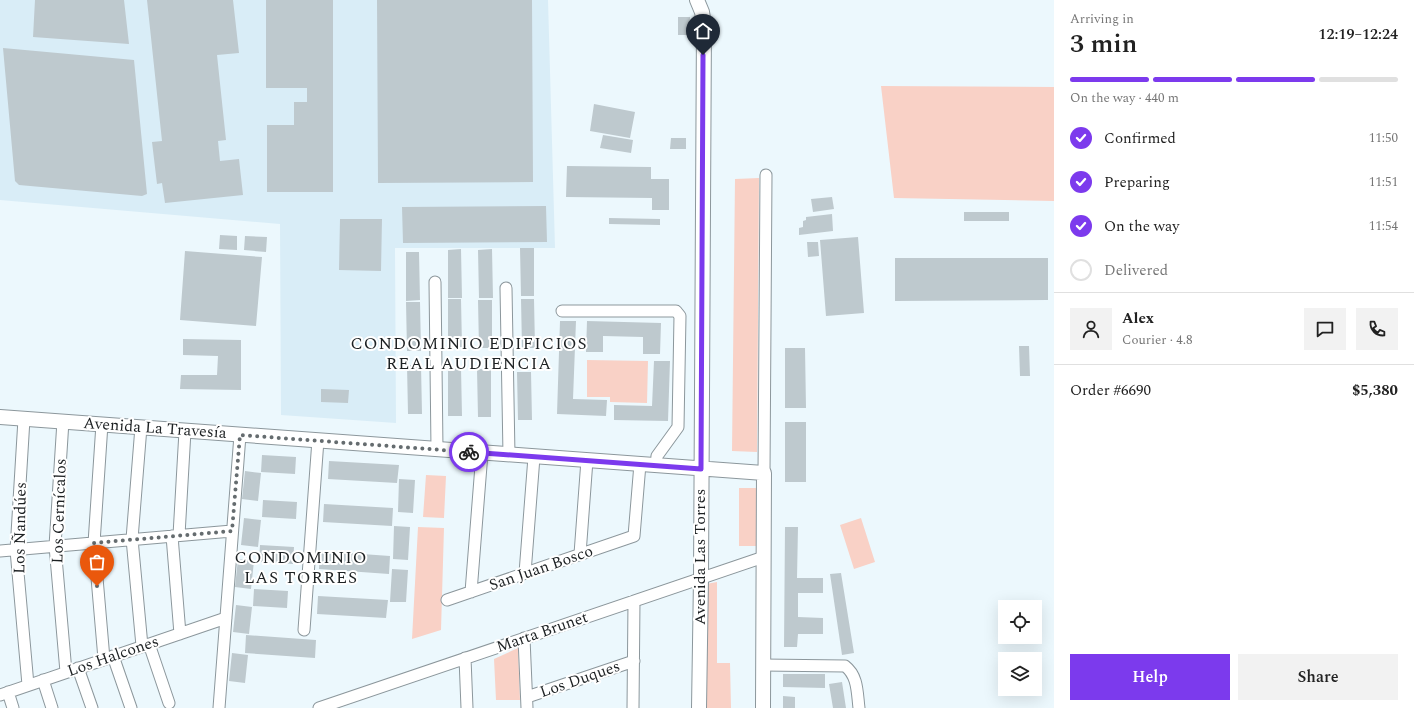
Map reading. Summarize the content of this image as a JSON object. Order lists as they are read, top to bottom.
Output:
{
  "streets": {
    "street": [
      "Avenida La Travesía",
      "Los Cernícalos",
      "Los Ñandúes",
      "Avenida Las Torres",
      "San Juan Bosco",
      "Marta Brunet",
      "Los Halcones",
      "Los Duques"
    ]
  },
  "crossings": [
    ["Avenida La Travesía", "Los Cernícalos"],
    ["Avenida La Travesía", "Los Ñandúes"],
    ["Avenida La Travesía", "Avenida Las Torres"],
    ["Avenida La Travesía", "San Juan Bosco"],
    ["Los Cernícalos", "Los Halcones"],
    ["Los Ñandúes", "Los Halcones"],
    ["Avenida Las Torres", "Marta Brunet"]
  ],
  "districts": ["CONDOMINIO EDIFICIOS REAL AUDIENCIA", "CONDOMINIO LAS TORRES"],
  "page": {
    "heading": ["3 min", "Arriving in", "12:19–12:24"],
    "panel": [
      "Alex",
      "Courier · 4.8",
      "Order #6690",
      "$5,380"
    ],
    "bar": "On the way · 440 m",
    "list": [
      ["Confirmed", "11:50"],
      ["Preparing", "11:51"],
      ["On the way", "11:54"],
      "Delivered"
    ],
    "buttons": ["Help", "Share"]
  }
}
